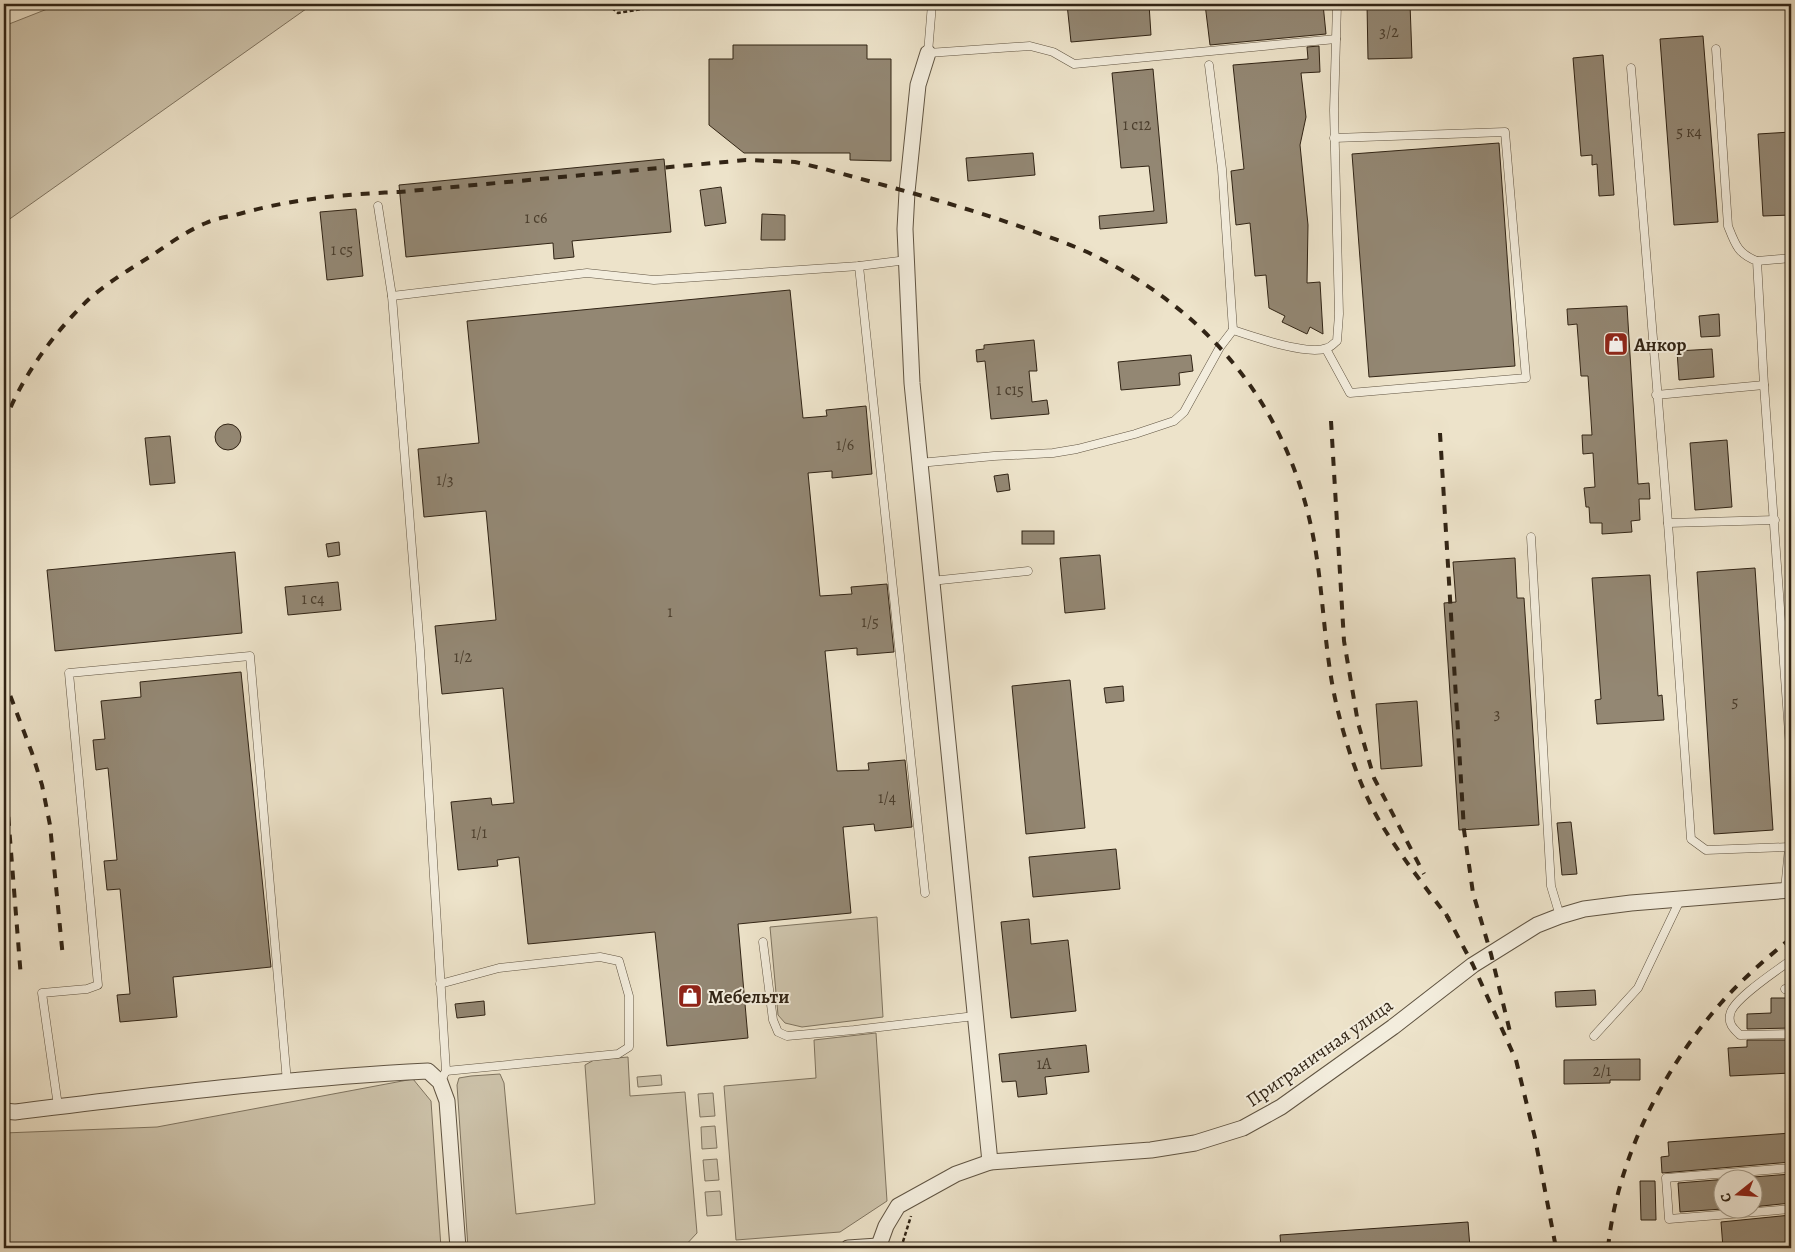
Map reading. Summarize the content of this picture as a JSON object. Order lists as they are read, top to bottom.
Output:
{
  "streets": {
    "street": ["Приграничная улица"]
  },
  "places": {
    "shop": ["Анкор", "Мебельти"]
  },
  "house_numbers": [
    "3/2",
    "1 с12",
    "5 к4",
    "1 с6",
    "1 с5",
    "1 с15",
    "1/6",
    "1/3",
    "1 с4",
    "1",
    "1/5",
    "1/2",
    "5",
    "3",
    "1/4",
    "1/1",
    "1А",
    "2/1"
  ],
  "north": "left"
}
